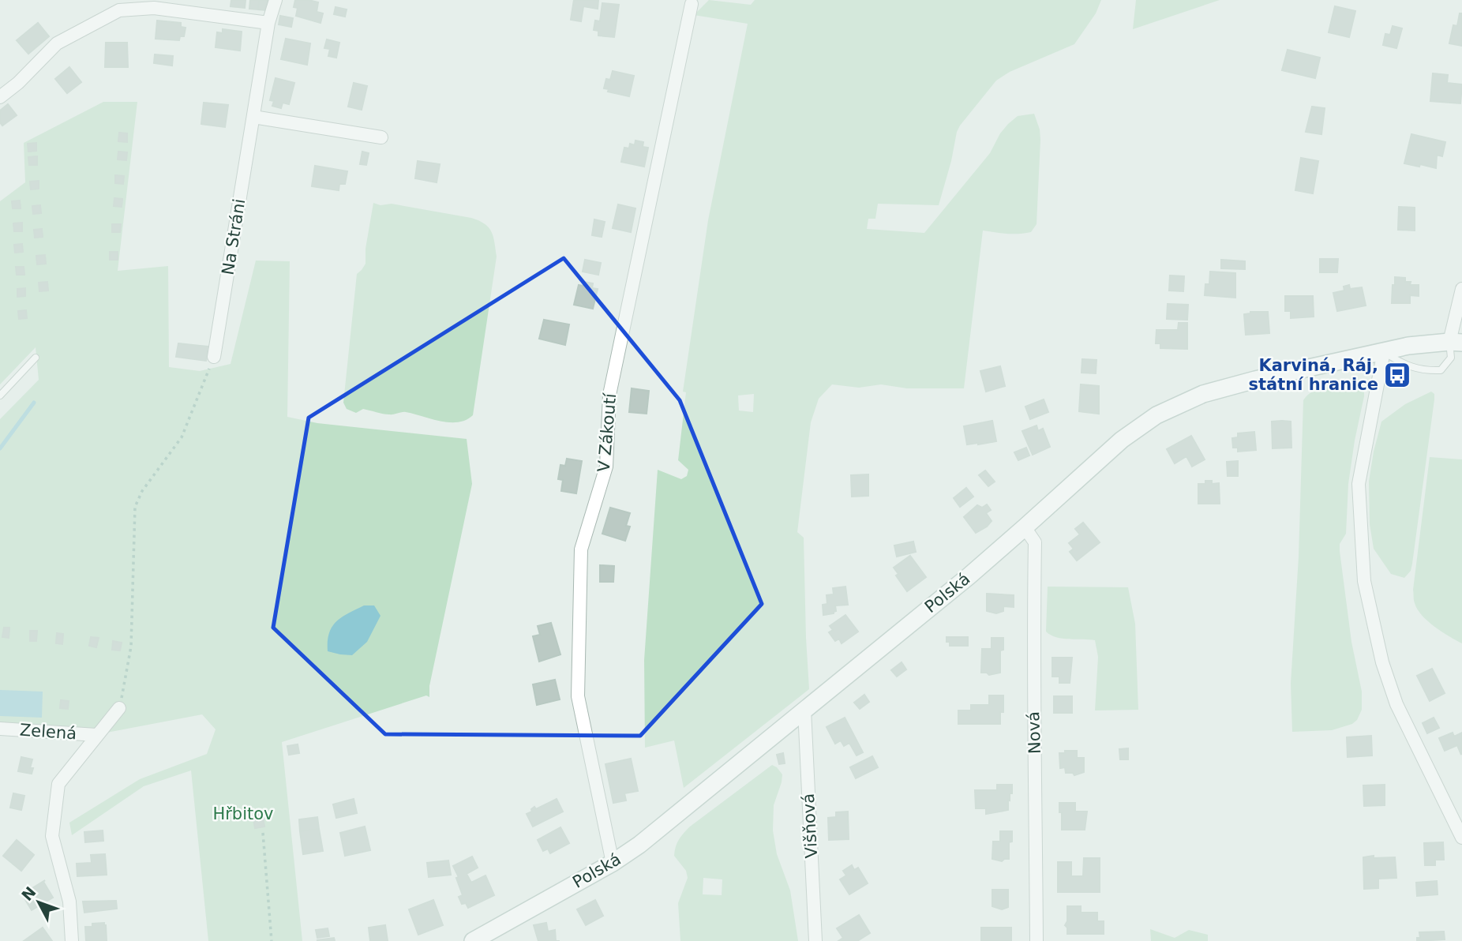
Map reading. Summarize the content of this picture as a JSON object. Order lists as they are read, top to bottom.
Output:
{
  "streets": {
    "street": [
      "Na Stráni",
      "V Zákoutí",
      "Polská",
      "Zelená",
      "Nová",
      "Višňová"
    ]
  },
  "crossings": [
    ["V Zákoutí", "Polská"],
    ["Polská", "Nová"],
    ["Polská", "Višňová"]
  ],
  "parks": ["Hřbitov"],
  "places": {
    "bus stop": ["Karviná, Ráj, státní hranice"]
  },
  "north": "top left"
}
